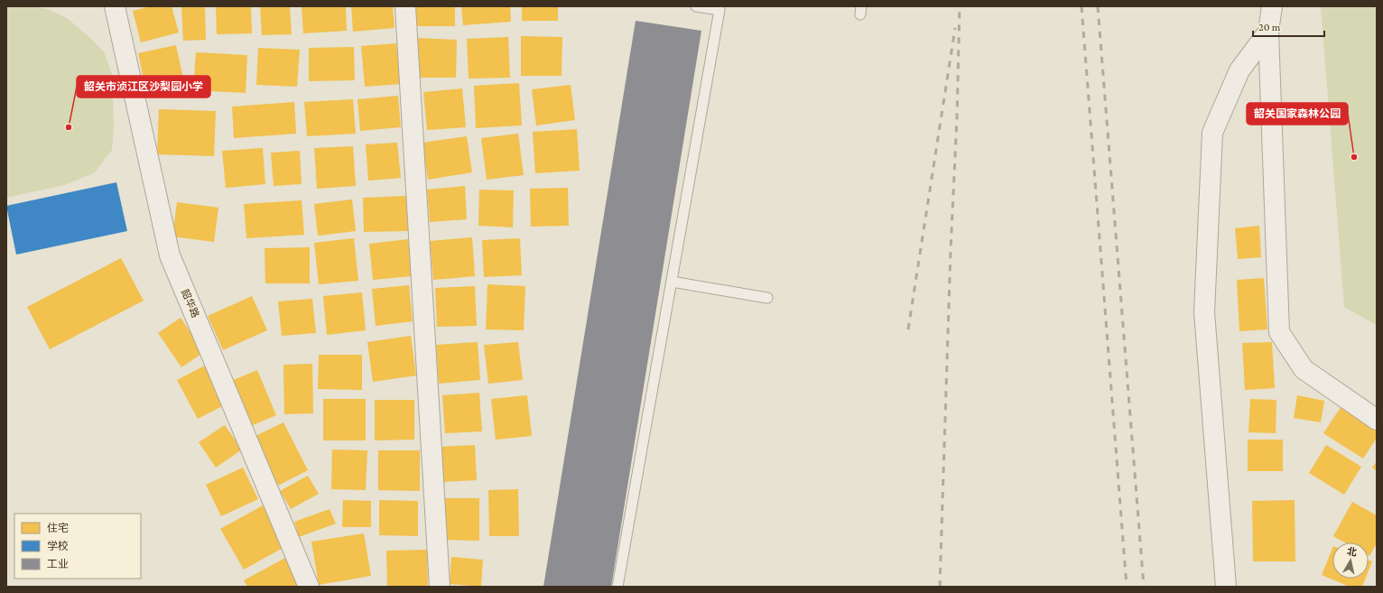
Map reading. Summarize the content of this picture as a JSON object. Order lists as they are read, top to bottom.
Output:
{
  "streets": {
    "street": ["韶华路"]
  },
  "places": ["韶关市浈江区沙梨园小学", "韶关国家森林公园"],
  "legend": ["住宅", "学校", "工业"],
  "scale_bar": "20 m",
  "north": "top"
}
